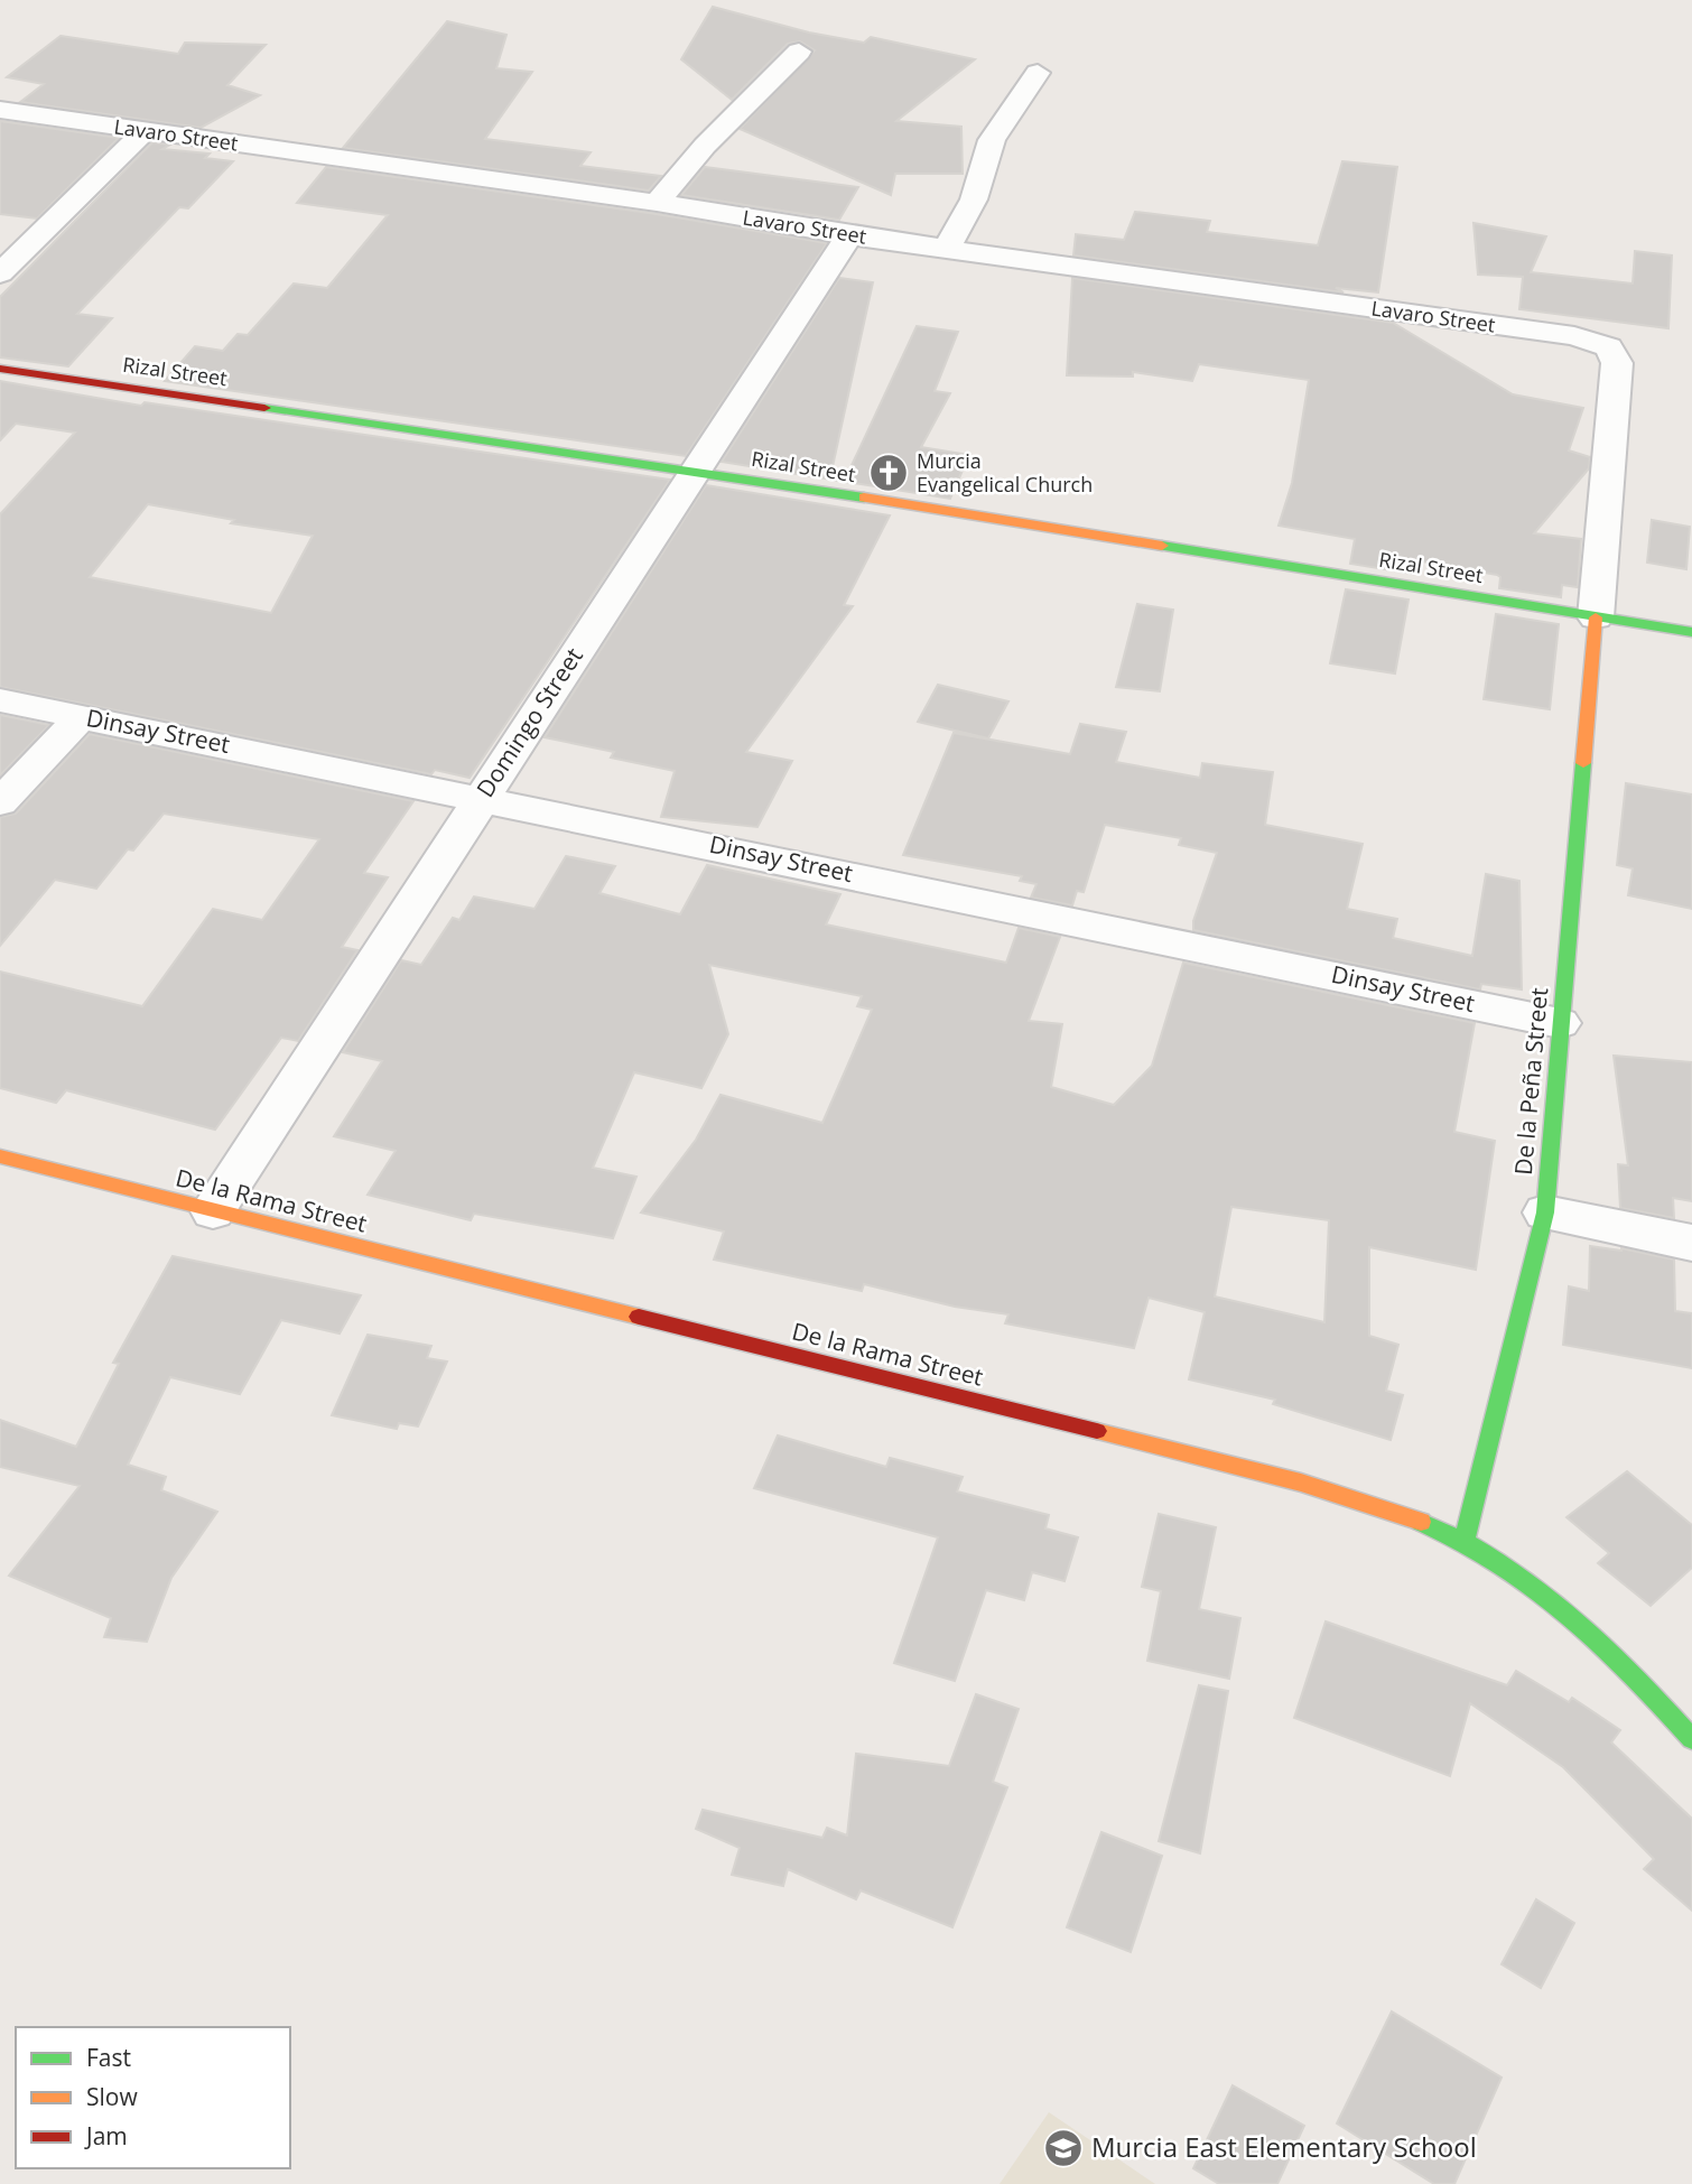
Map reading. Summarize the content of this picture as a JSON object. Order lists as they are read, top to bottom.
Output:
{
  "streets": {
    "main road": ["Rizal Street", "De la Peña Street", "De la Rama Street"],
    "street": ["Lavaro Street", "Domingo Street", "Dinsay Street"]
  },
  "crossings": [
    ["Lavaro Street", "Rizal Street"],
    ["Lavaro Street", "Domingo Street"],
    ["Lavaro Street", "De la Peña Street"],
    ["Rizal Street", "Domingo Street"],
    ["Rizal Street", "De la Peña Street"],
    ["Domingo Street", "Dinsay Street"],
    ["Domingo Street", "De la Rama Street"],
    ["Dinsay Street", "De la Peña Street"],
    ["De la Peña Street", "De la Rama Street"]
  ],
  "places": {
    "church": ["Murcia Evangelical Church"],
    "school or university": ["Murcia East Elementary School"]
  },
  "legend": ["Fast", "Slow", "Jam"]
}
